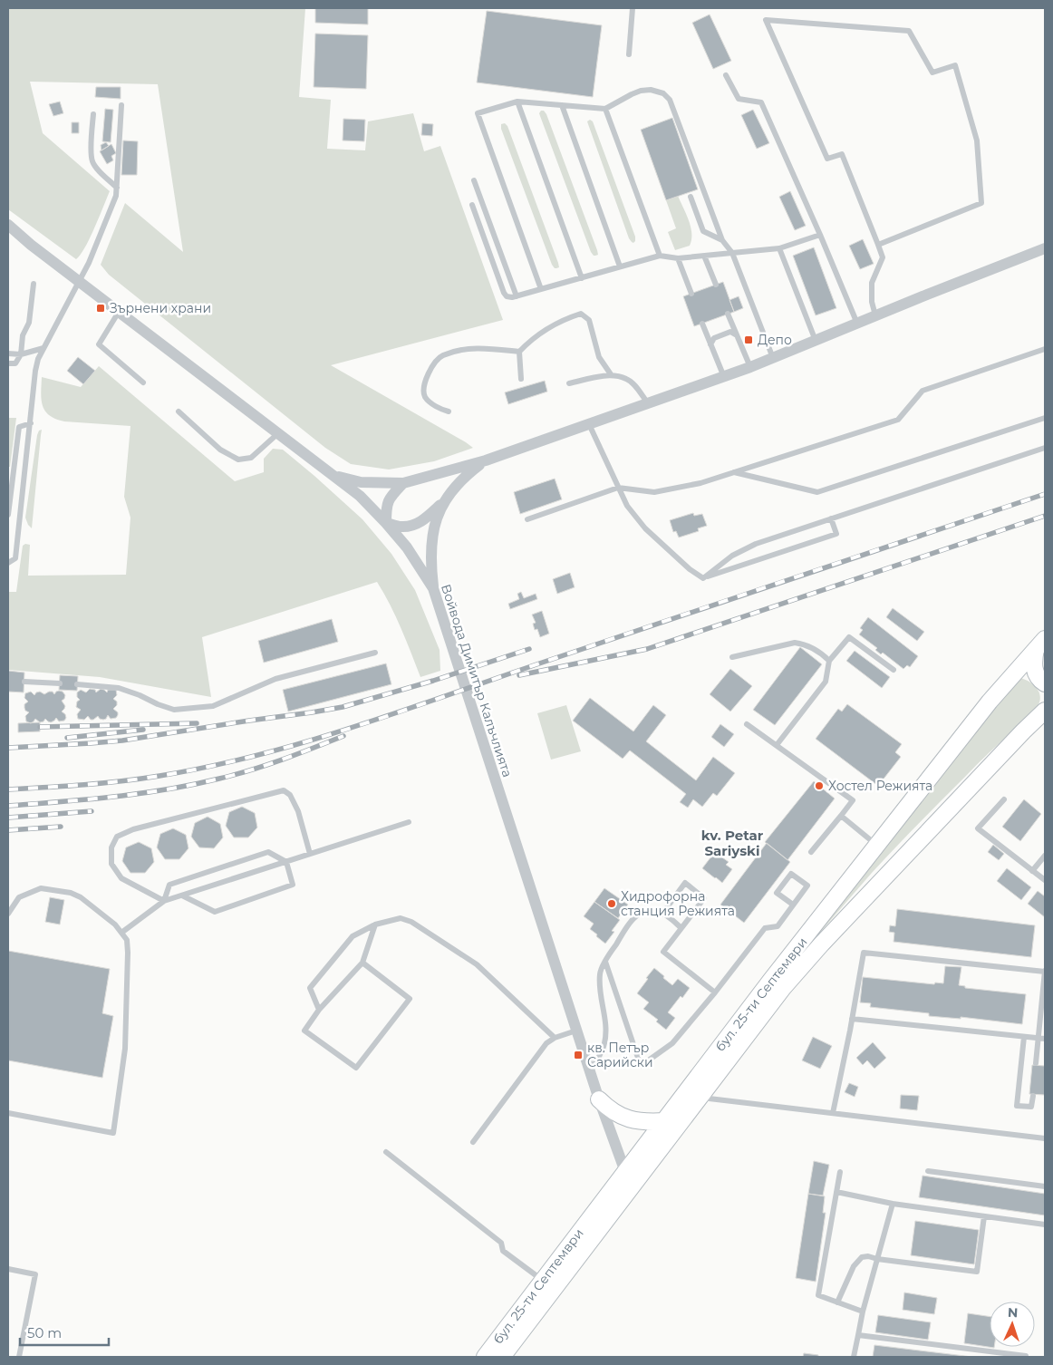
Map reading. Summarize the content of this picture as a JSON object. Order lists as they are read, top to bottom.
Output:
{
  "streets": {
    "main road": ["бул. 25-ти Септември"],
    "street": ["Войвода Димитър Калъчлията"]
  },
  "crossings": [
    ["Войвода Димитър Калъчлията", "бул. 25-ти Септември"]
  ],
  "districts": ["kv. Petar Sariyski"],
  "places": {
    "transit": ["Зърнени храни", "Депо", "кв. Петър Сарийски"],
    "other": ["Хостел Режията", "Хидрофорна станция Режията"]
  },
  "scale_bar": "50 m",
  "north": "top"
}
